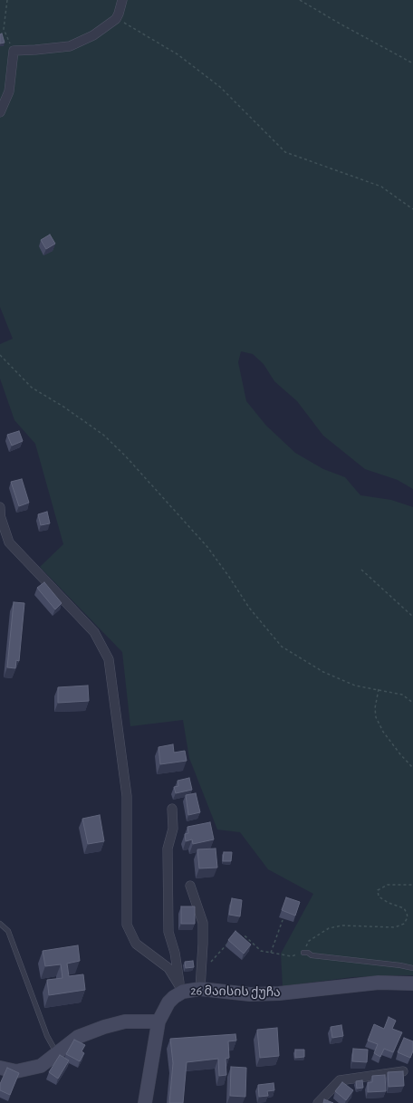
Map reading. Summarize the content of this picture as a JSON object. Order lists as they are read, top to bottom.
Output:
{
  "streets": {
    "main road": ["26 მაისის ქუჩა"]
  }
}
